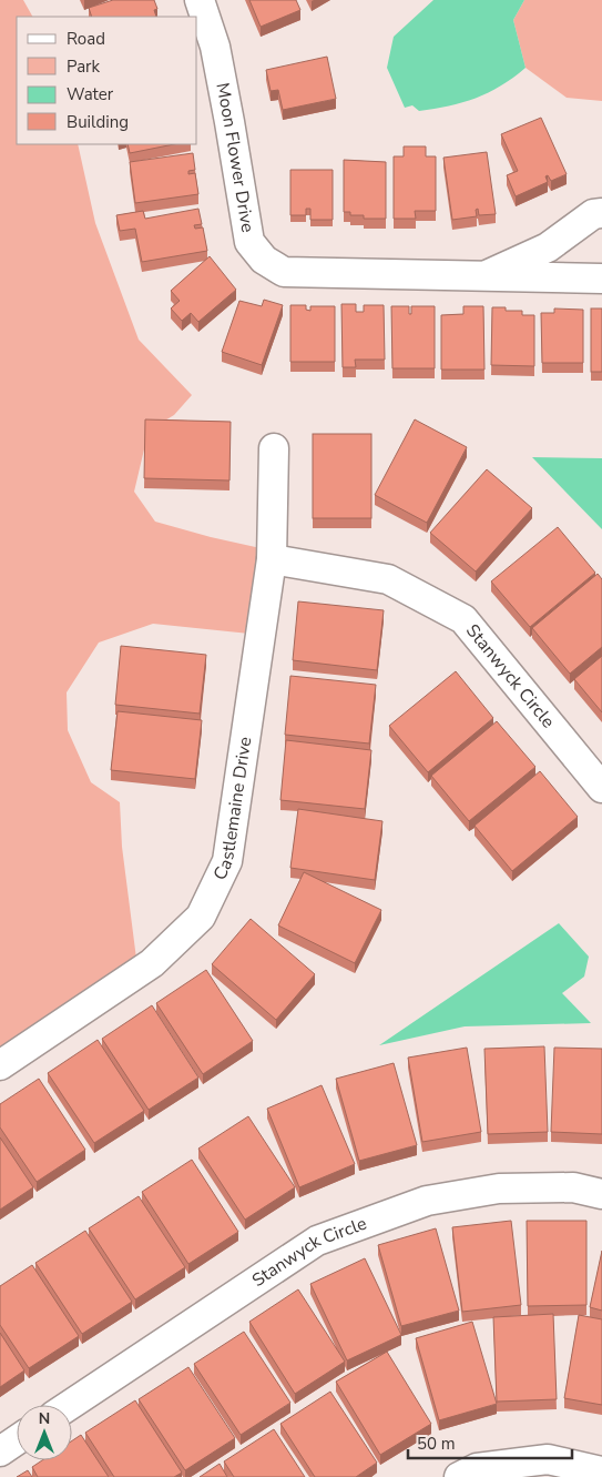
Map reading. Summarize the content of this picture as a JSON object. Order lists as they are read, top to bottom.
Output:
{
  "streets": {
    "street": ["Moon Flower Drive", "Stanwyck Circle", "Castlemaine Drive"]
  },
  "crossings": [
    ["Stanwyck Circle", "Castlemaine Drive"]
  ],
  "legend": [
    "Road",
    "Park",
    "Water",
    "Building"
  ],
  "scale_bar": "50 m",
  "north": "top"
}
